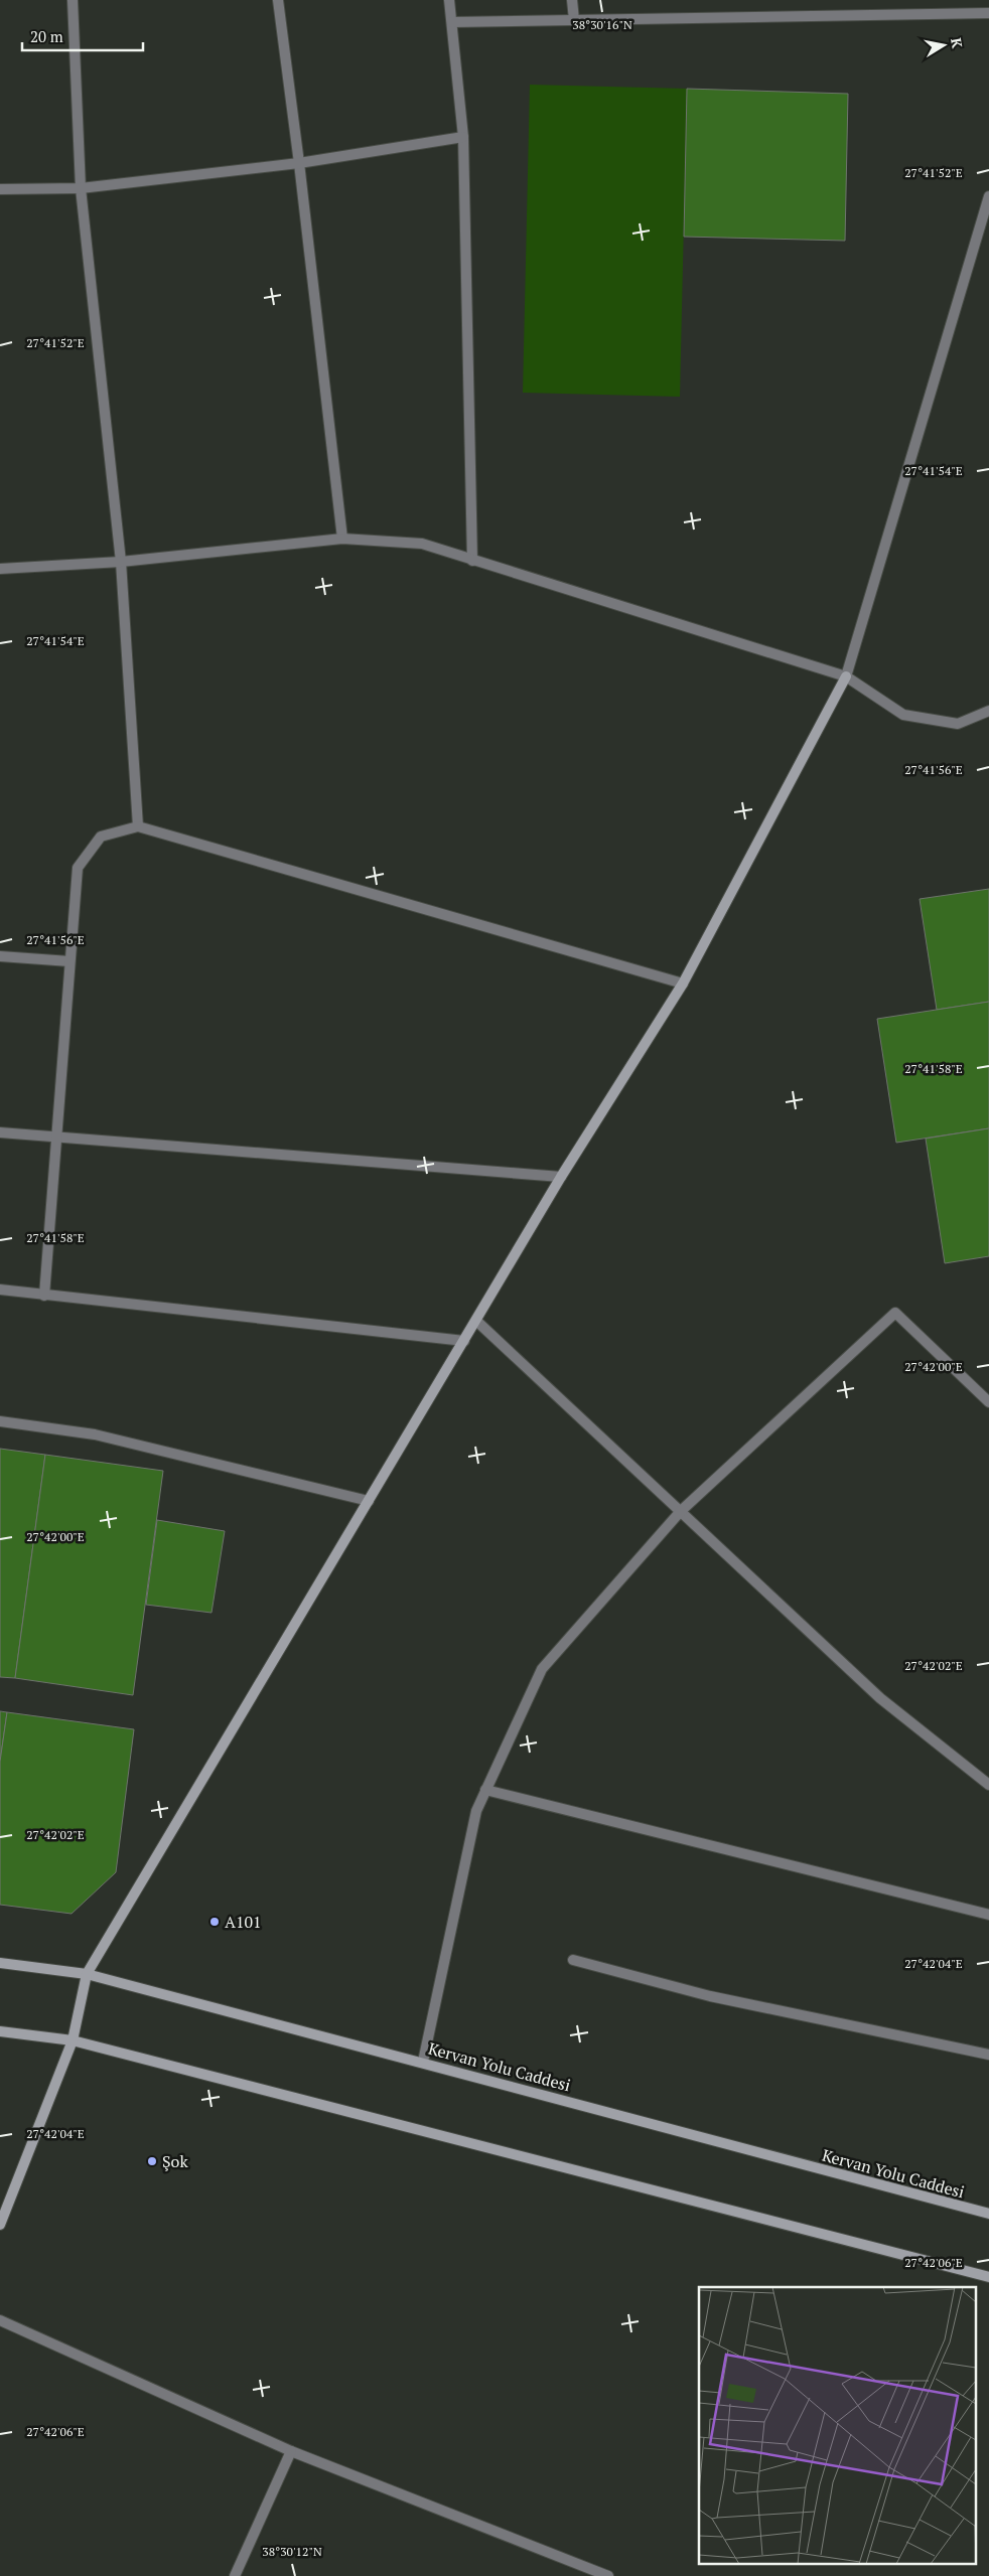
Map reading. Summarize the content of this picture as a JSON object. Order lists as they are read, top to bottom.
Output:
{
  "streets": {
    "main road": ["Kervan Yolu Caddesi"]
  },
  "places": ["A101", "Şok"],
  "scale_bar": "20 m",
  "north": "right",
  "coordinates": [
    "38°30'16\"N",
    "27°41'52\"E",
    "27°41'54\"E",
    "27°41'56\"E",
    "27°41'58\"E",
    "27°42'00\"E",
    "27°42'02\"E",
    "27°42'04\"E",
    "27°42'06\"E",
    "38°30'12\"N"
  ]
}
